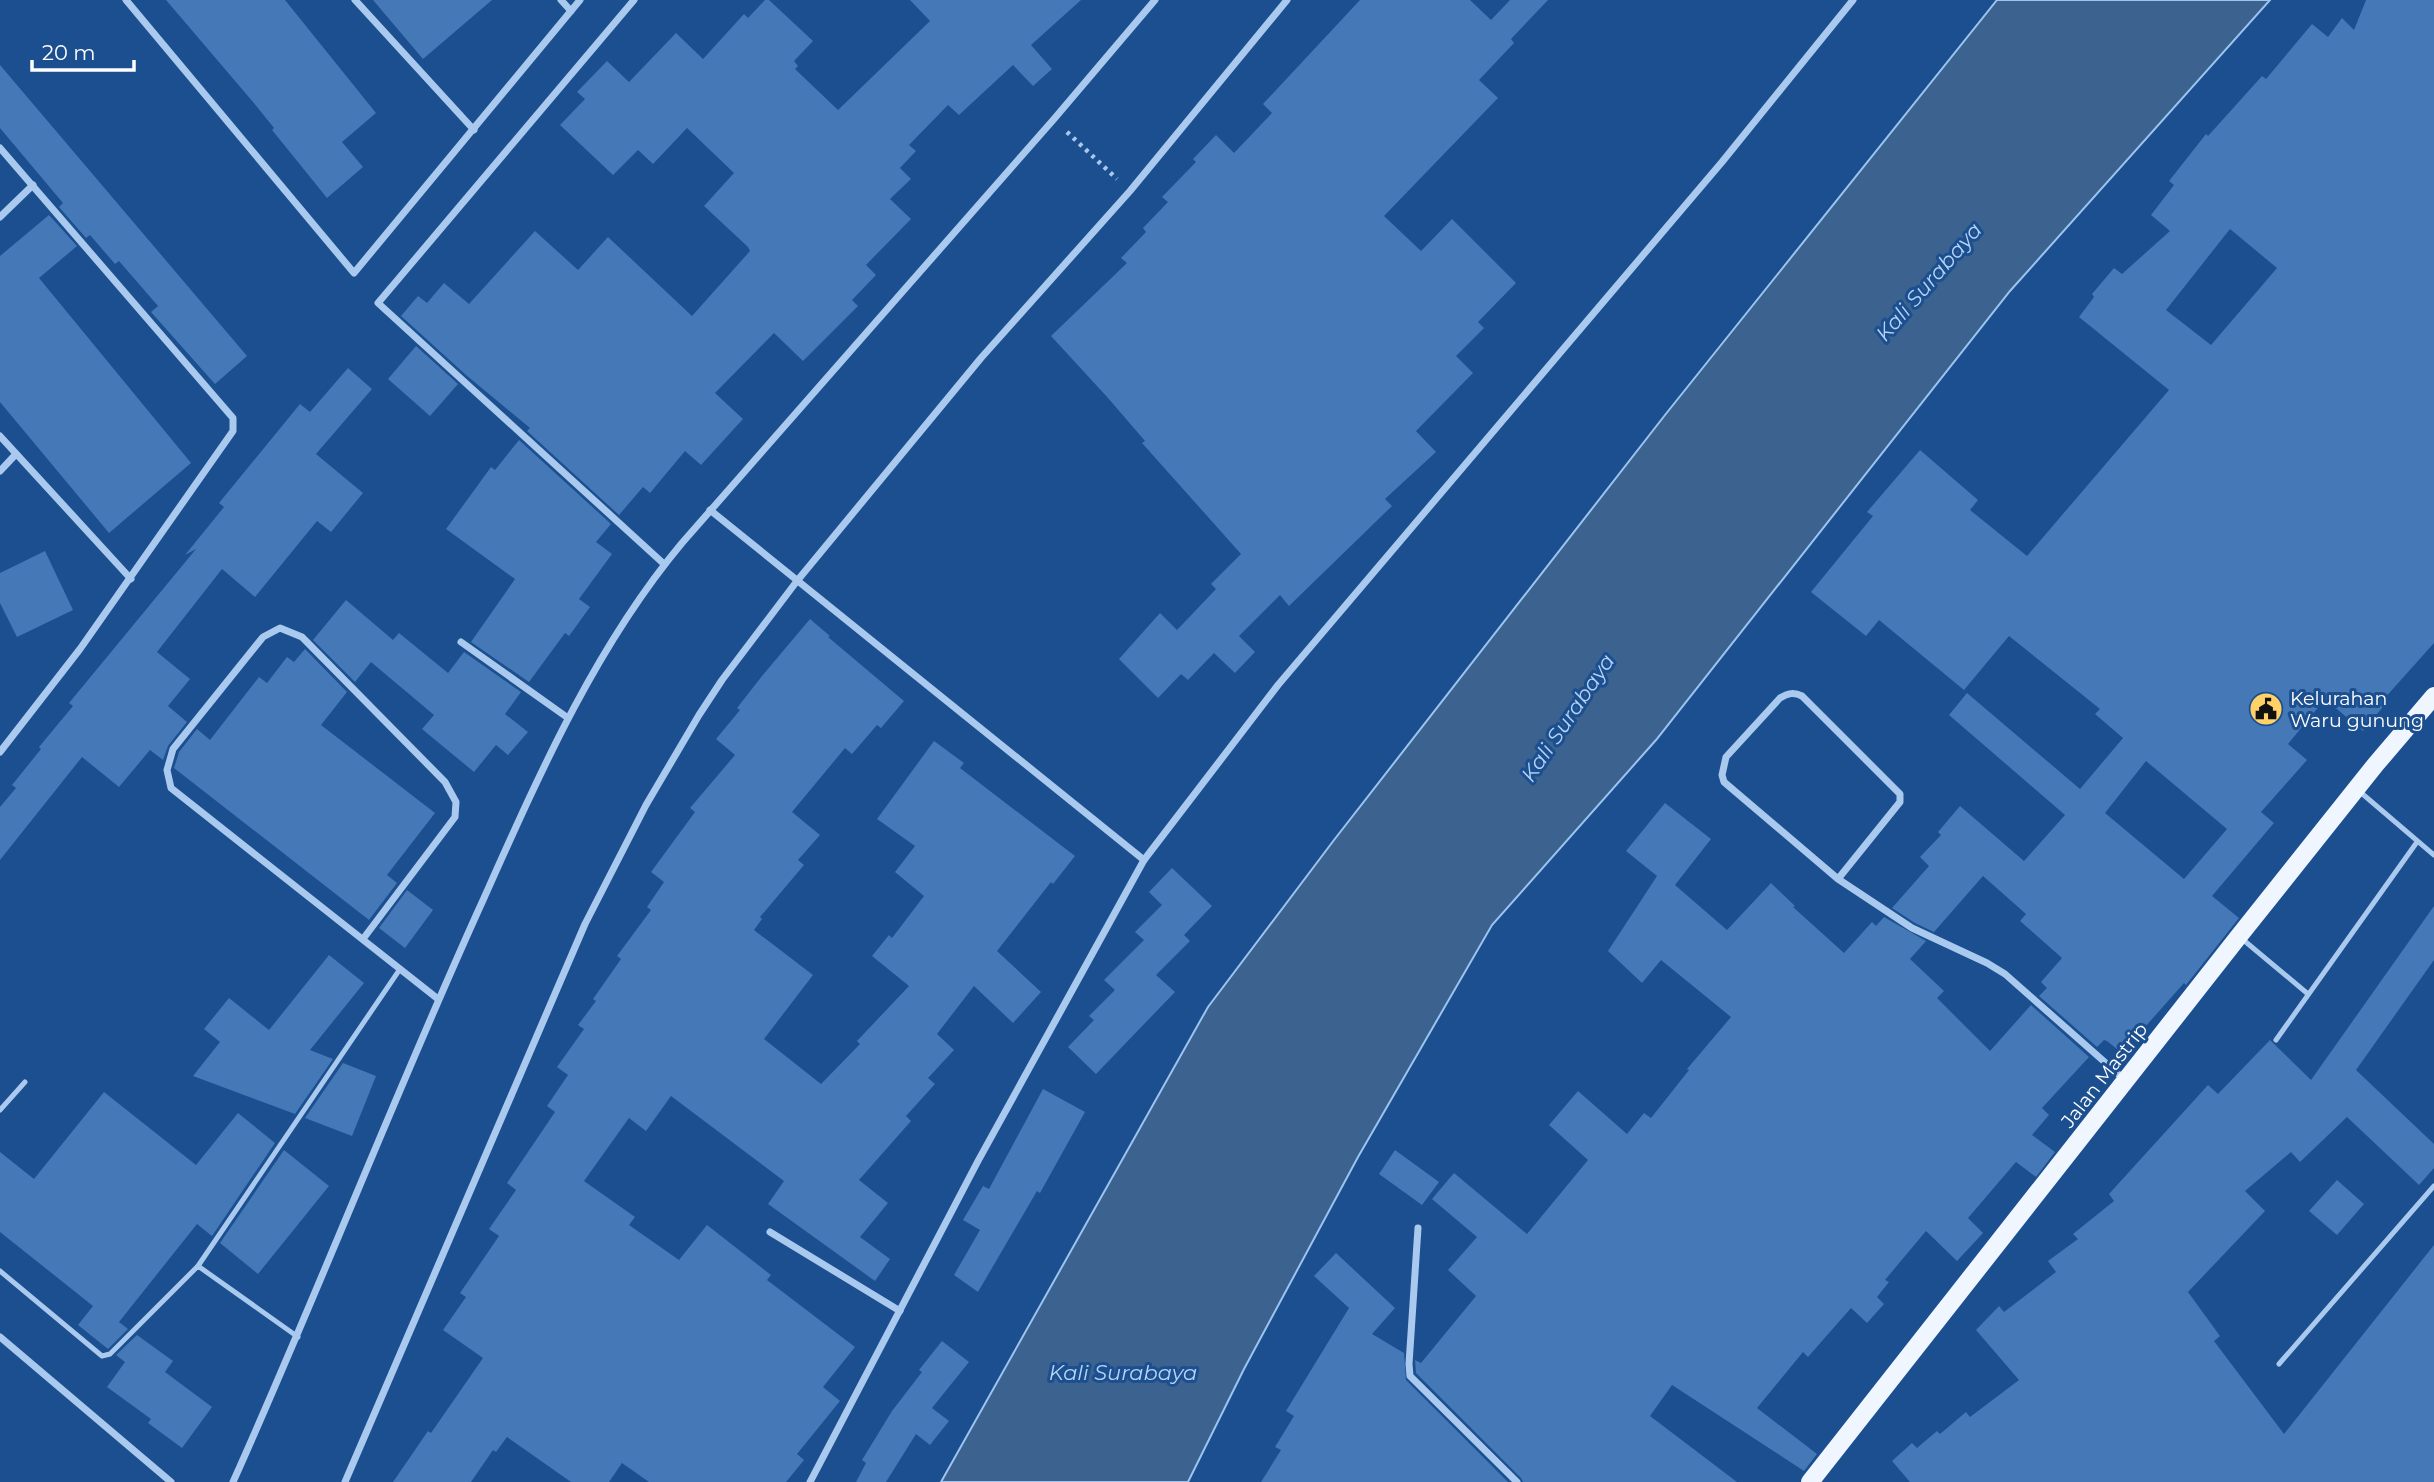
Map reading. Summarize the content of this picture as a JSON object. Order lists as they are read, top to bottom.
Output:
{
  "streets": {
    "main road": ["Jalan Mastrip"]
  },
  "water": ["Kali Surabaya"],
  "places": {
    "public building": ["Kelurahan Waru gunung"]
  },
  "scale_bar": "20 m"
}
